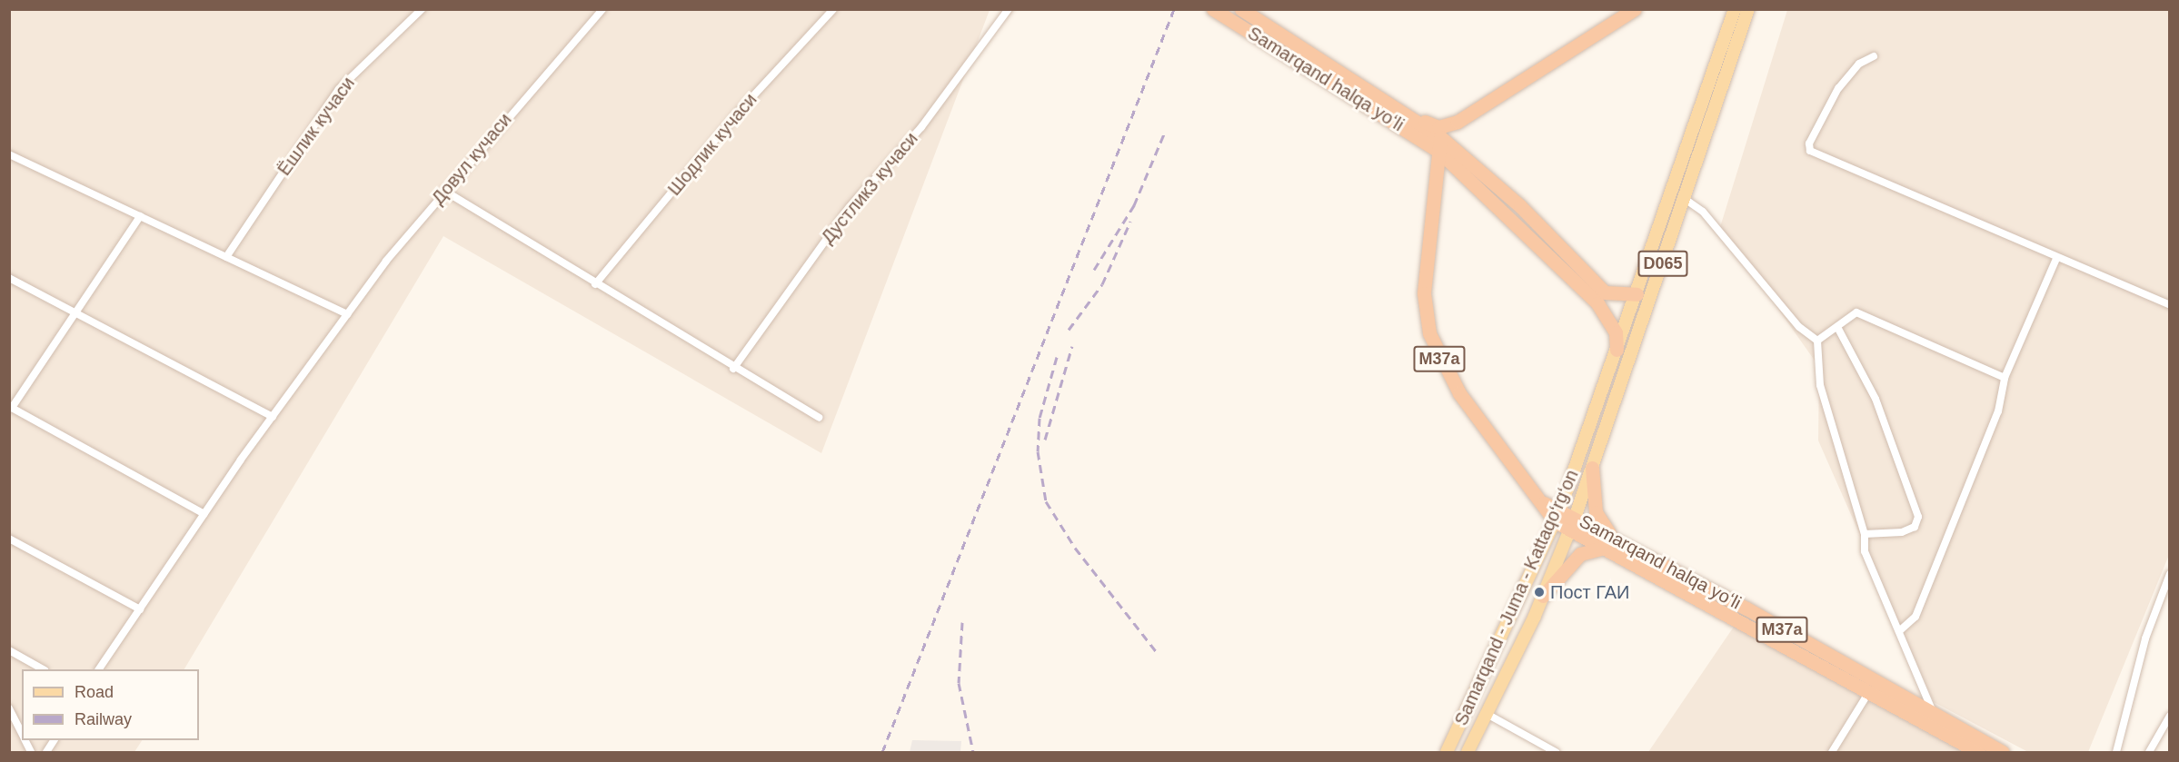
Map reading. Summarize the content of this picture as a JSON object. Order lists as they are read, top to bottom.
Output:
{
  "streets": {
    "highway": ["Samarqand halqa yoʻli", "M37a"],
    "main road": ["D065", "Samarqand - Juma - Kattaqo‘rg‘on"],
    "street": [
      "Ёшлик кучаси",
      "Шодлик кучаси",
      "Довул кучаси",
      "Дустлик3 кучаси"
    ]
  },
  "crossings": [
    ["Samarqand halqa yoʻli", "Samarqand - Juma - Kattaqo‘rg‘on"]
  ],
  "places": ["Пост ГАИ"],
  "legend": ["Road", "Railway"]
}
